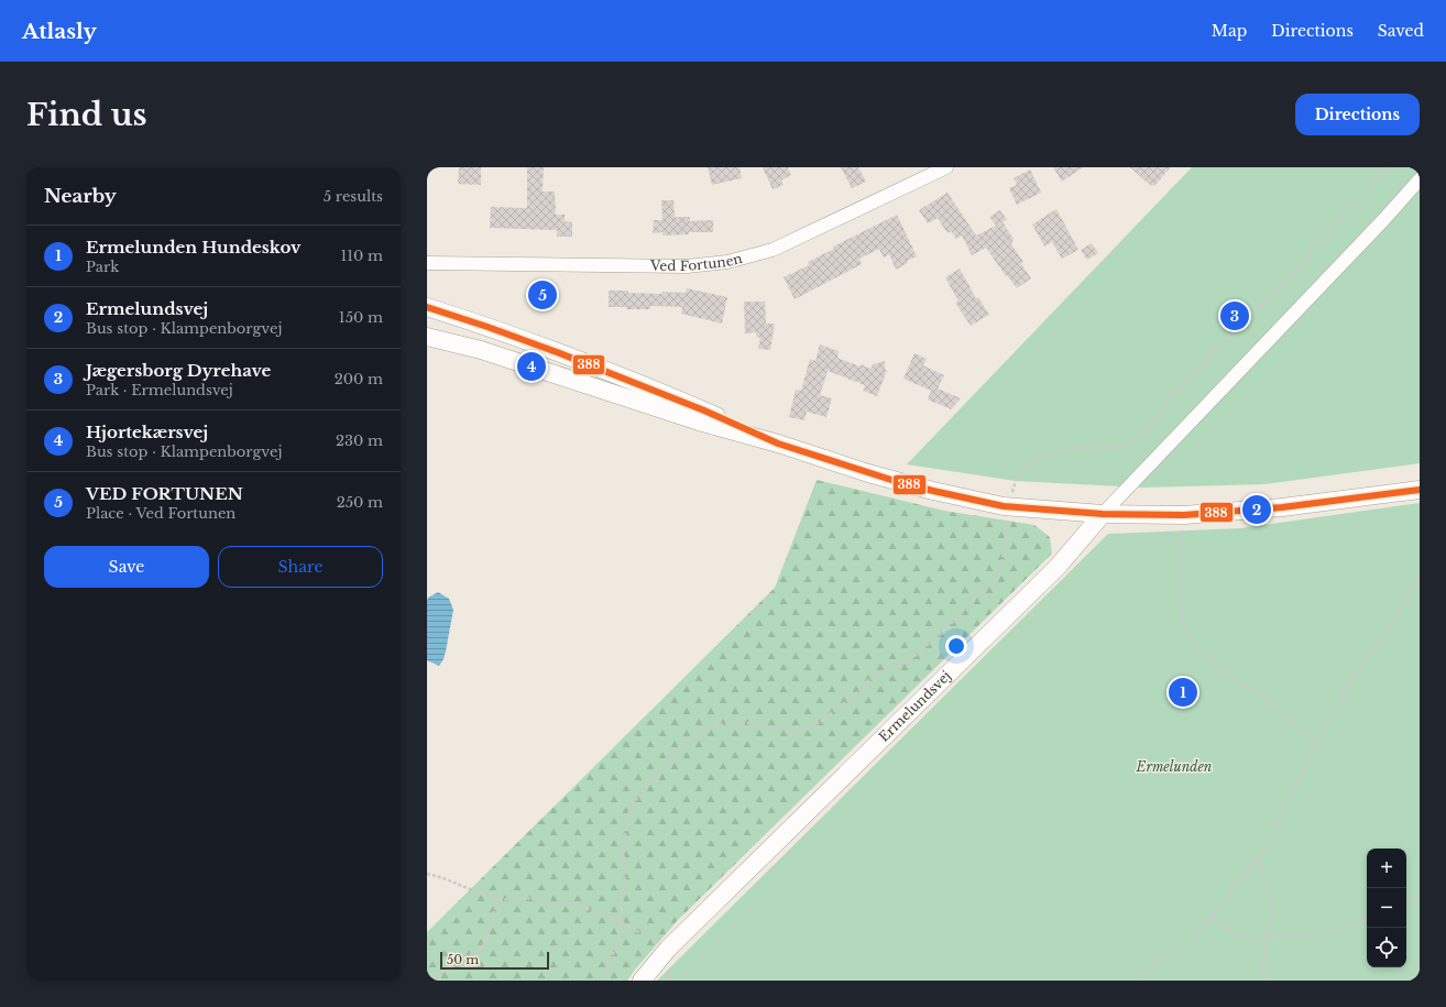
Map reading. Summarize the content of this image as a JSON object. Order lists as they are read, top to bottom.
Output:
{
  "streets": {
    "street": ["Ved Fortunen", "Ermelundsvej"]
  },
  "parks": ["Ermelunden"],
  "lines": ["transit line 388"],
  "scale_bar": "50 m",
  "page": {
    "header": "Atlasly",
    "nav": ["Map", "Directions", "Saved"],
    "buttons": [
      "Directions",
      ["Save", "Share"]
    ],
    "title": "Find us",
    "heading": ["Nearby", "5 results"],
    "list": [
      {
        "mark": "1",
        "name": "Ermelunden Hundeskov",
        "note": "Park",
        "value": "110 m"
      },
      {
        "mark": "2",
        "name": "Ermelundsvej",
        "note": "Bus stop · Klampenborgvej",
        "value": "150 m"
      },
      {
        "mark": "3",
        "name": "Jægersborg Dyrehave",
        "note": "Park · Ermelundsvej",
        "value": "200 m"
      },
      {
        "mark": "4",
        "name": "Hjortekærsvej",
        "note": "Bus stop · Klampenborgvej",
        "value": "230 m"
      },
      {
        "mark": "5",
        "name": "VED FORTUNEN",
        "note": "Place · Ved Fortunen",
        "value": "250 m"
      }
    ],
    "pins": [
      "5",
      "3",
      "4",
      "2",
      "1"
    ],
    "map_buttons": ["+", "−"],
    "scale": "50 m"
  }
}
